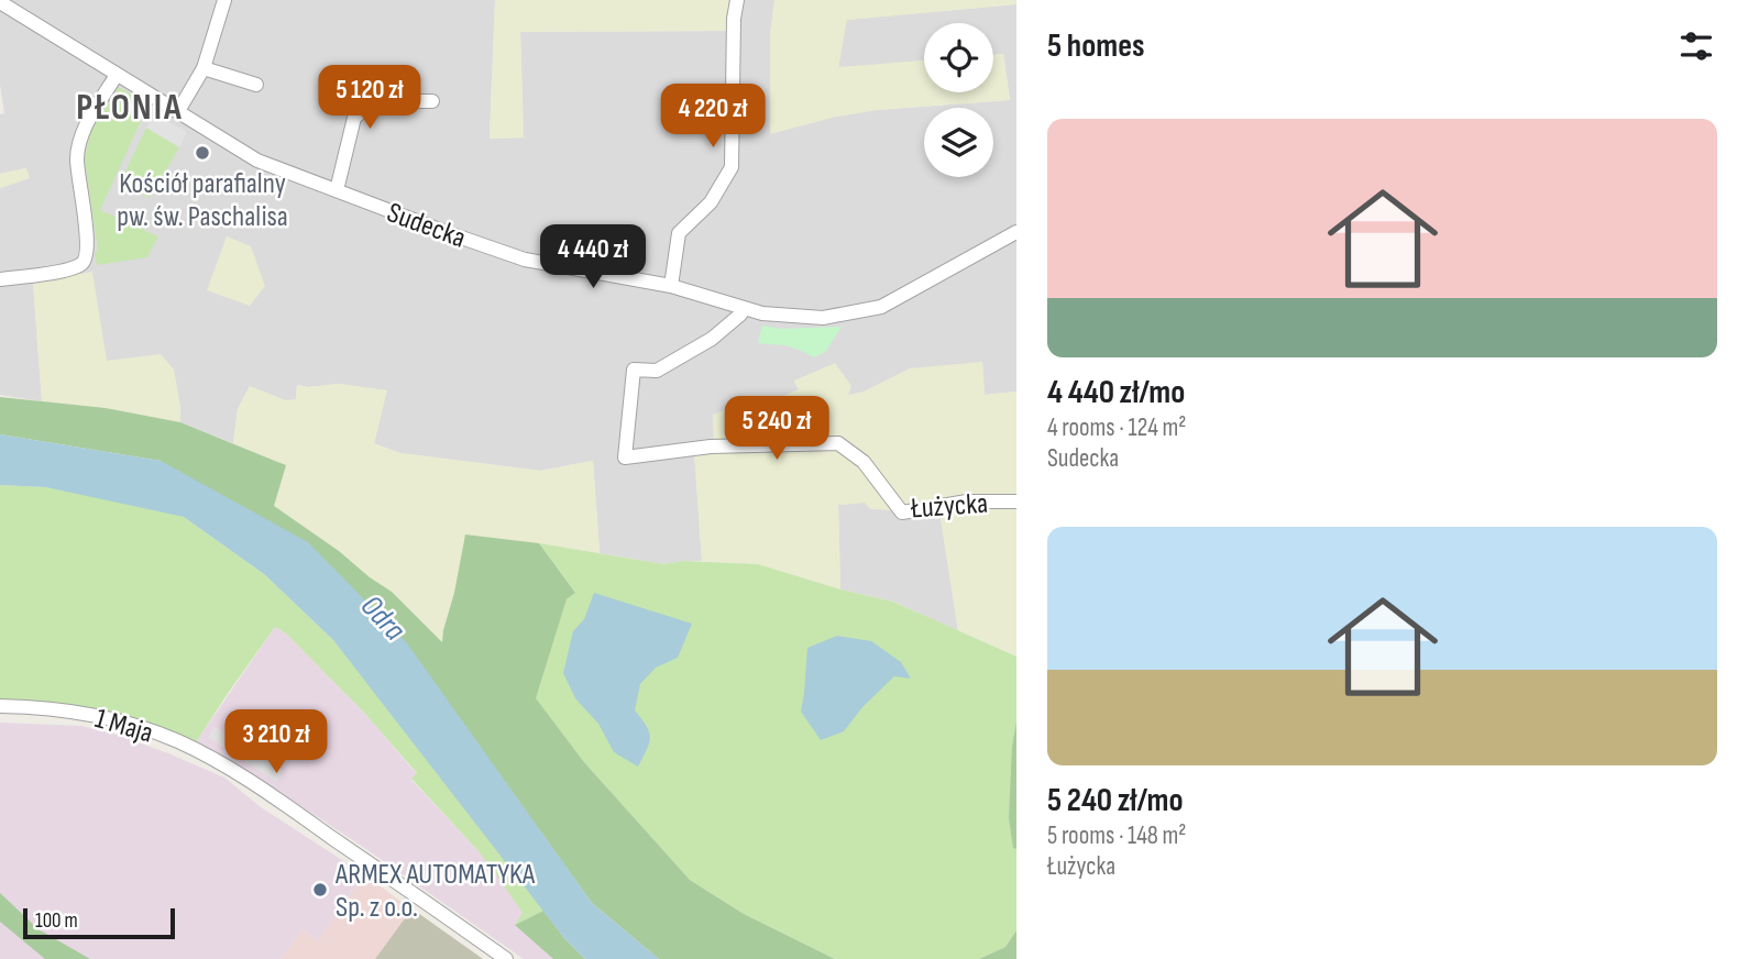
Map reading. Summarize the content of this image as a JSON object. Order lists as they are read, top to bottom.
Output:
{
  "streets": {
    "street": ["Sudecka", "Łużycka", "1 Maja"]
  },
  "crossings": [
    ["Sudecka", "Łużycka"]
  ],
  "districts": ["PŁONIA"],
  "water": ["Odra"],
  "places": ["Kościół parafialny pw. św. Paschalisa", "ARMEX AUTOMATYKA Sp. z o.o."],
  "scale_bar": "100 m",
  "page": {
    "heading": "5 homes",
    "price": [
      "5 120 zł",
      "4 220 zł",
      "4 440 zł",
      "5 240 zł",
      "3 210 zł"
    ],
    "list": [
      {
        "name": "4 440 zł/mo",
        "note": "4 rooms · 124 m² · Sudecka"
      },
      {
        "name": "5 240 zł/mo",
        "note": "5 rooms · 148 m² · Łużycka"
      }
    ],
    "scale": "100 m"
  }
}
